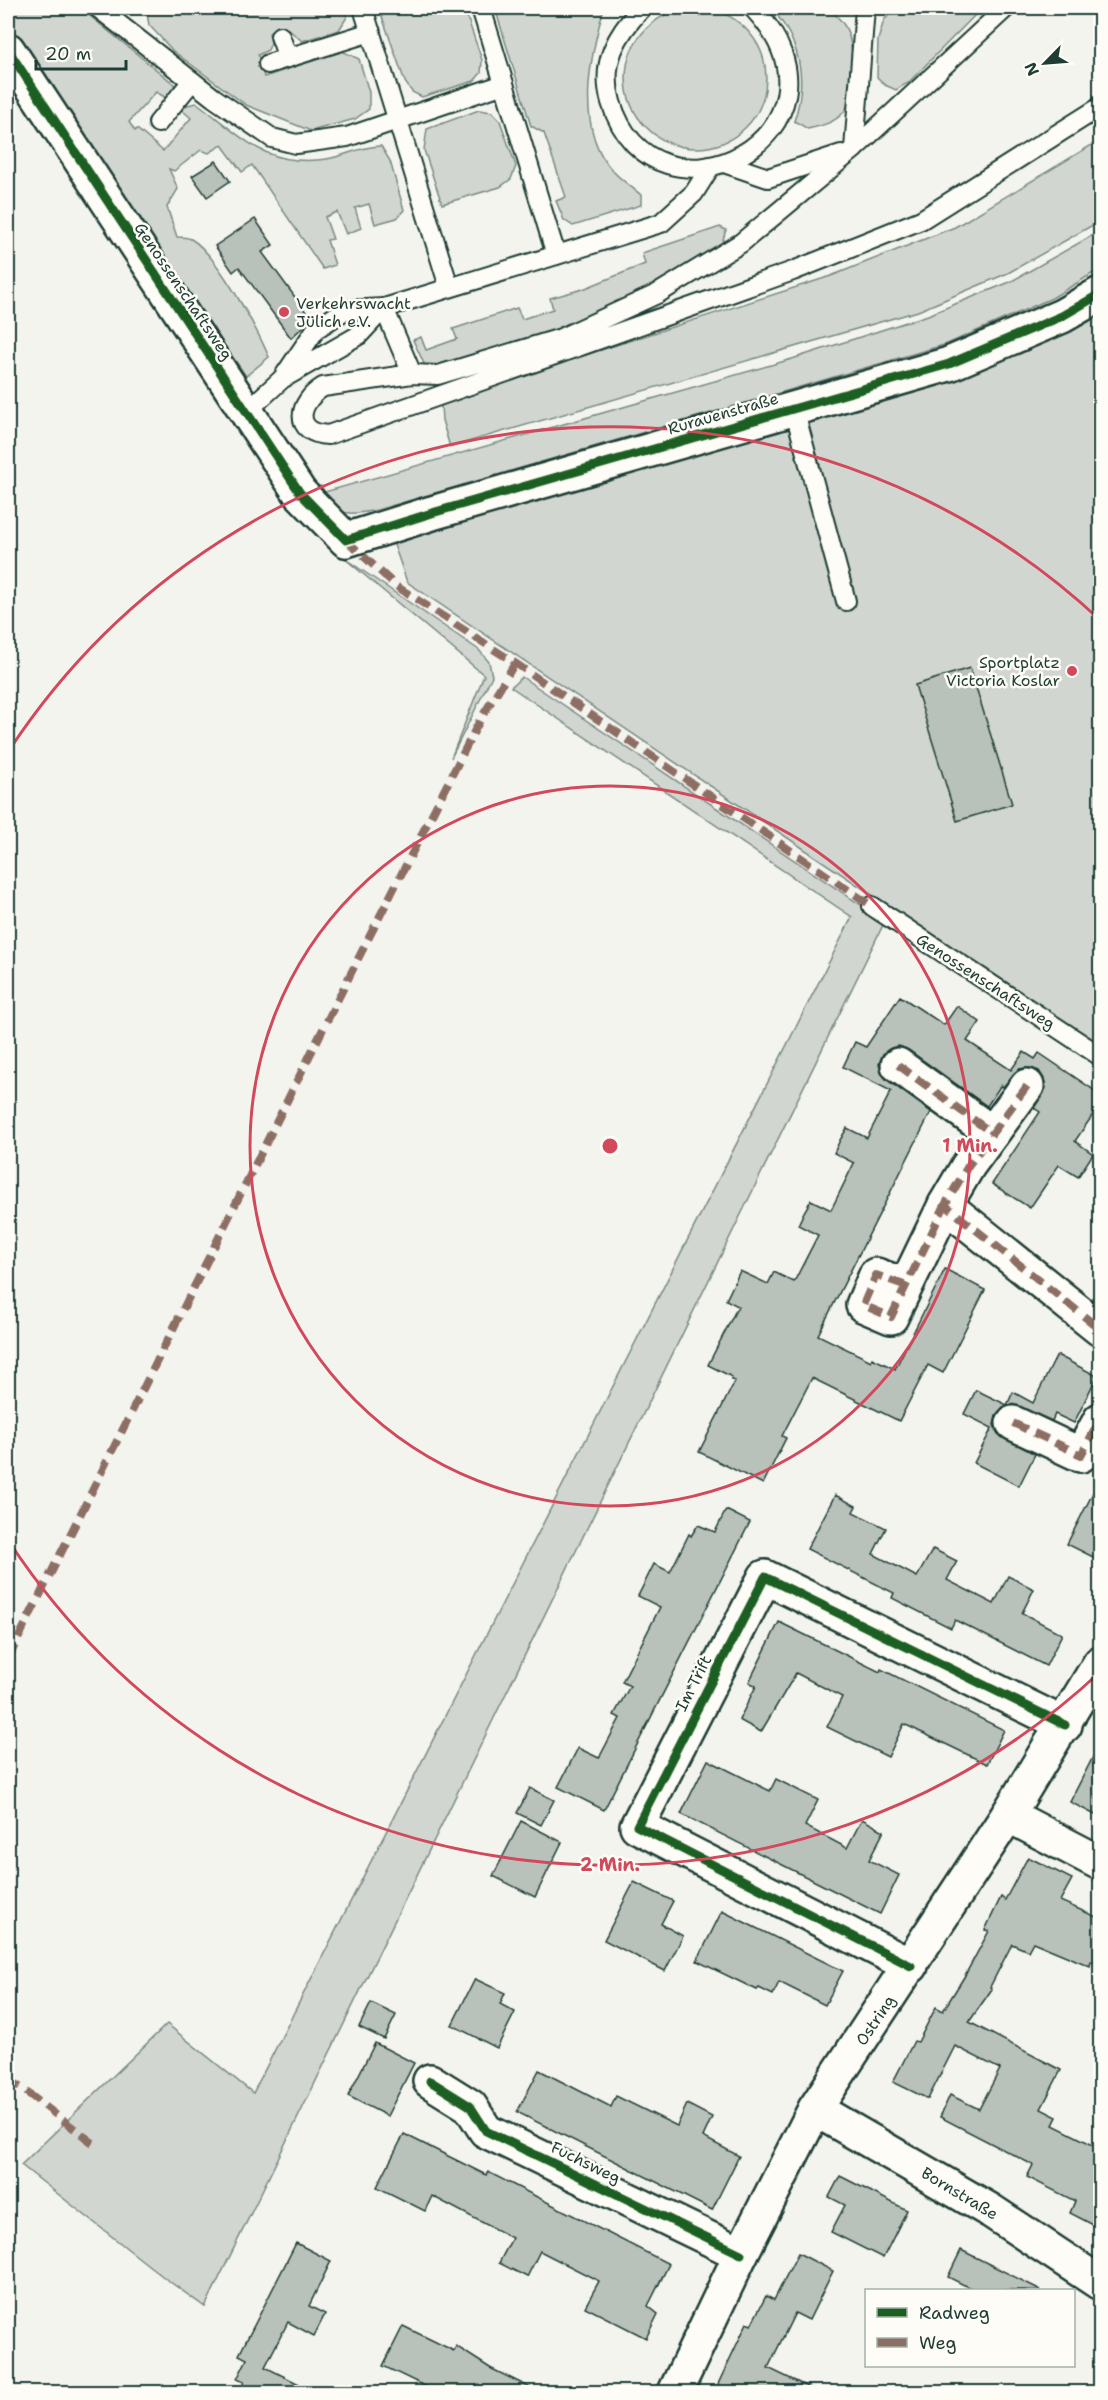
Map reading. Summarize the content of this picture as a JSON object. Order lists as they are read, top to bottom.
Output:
{
  "streets": {
    "street": [
      "Genossenschaftsweg",
      "Rurauenstraße",
      "Im Trift",
      "Ostring",
      "Fuchsweg",
      "Bornstraße"
    ]
  },
  "crossings": [
    ["Genossenschaftsweg", "Rurauenstraße"],
    ["Im Trift", "Ostring"],
    ["Ostring", "Fuchsweg"],
    ["Ostring", "Bornstraße"]
  ],
  "places": ["Verkehrswacht Jülich e.V.", "Sportplatz Victoria Koslar"],
  "legend": ["Radweg", "Weg"],
  "scale_bar": "20 m",
  "north": "bottom left",
  "rings": ["1 Min.", "2 Min."]
}
